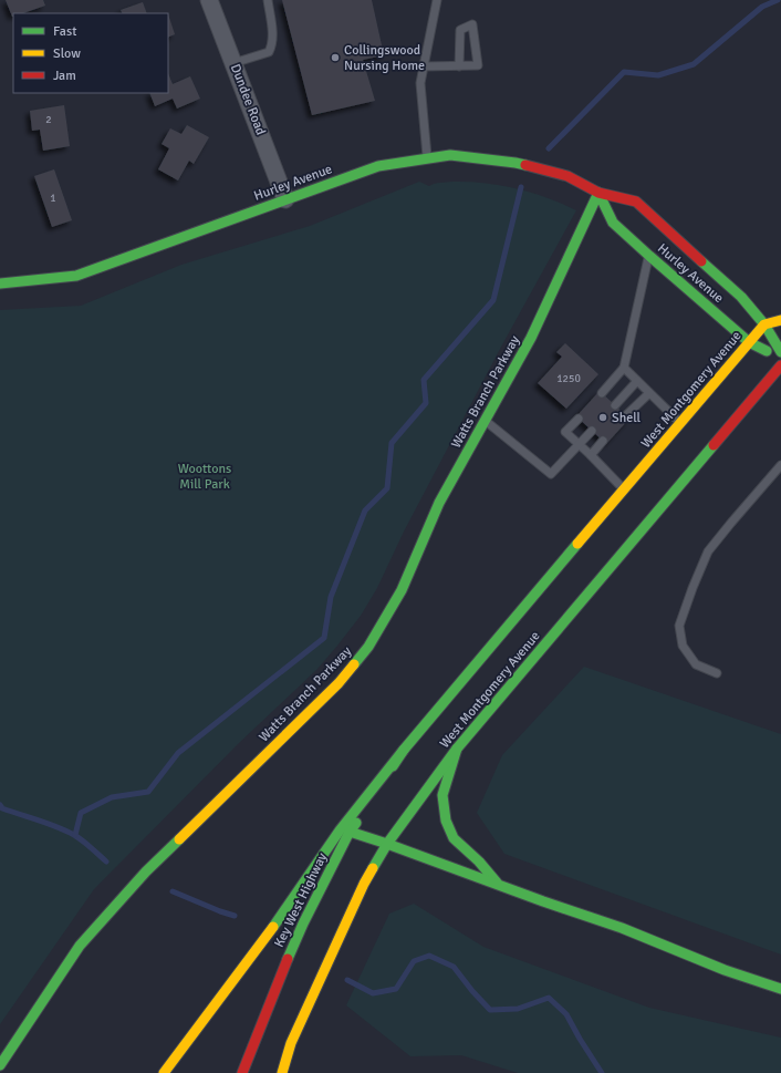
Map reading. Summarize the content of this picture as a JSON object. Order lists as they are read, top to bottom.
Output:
{
  "streets": {
    "main road": [
      "Hurley Avenue",
      "West Montgomery Avenue",
      "Watts Branch Parkway",
      "Key West Highway"
    ],
    "street": ["Dundee Road"]
  },
  "crossings": [
    ["Dundee Road", "Hurley Avenue"],
    ["Hurley Avenue", "West Montgomery Avenue"],
    ["Hurley Avenue", "Watts Branch Parkway"],
    ["West Montgomery Avenue", "Key West Highway"]
  ],
  "parks": ["Woottons Mill Park"],
  "places": ["Collingswood Nursing Home", "Shell"],
  "house_numbers": ["2", "1", "1250"],
  "legend": ["Fast", "Slow", "Jam"]
}
